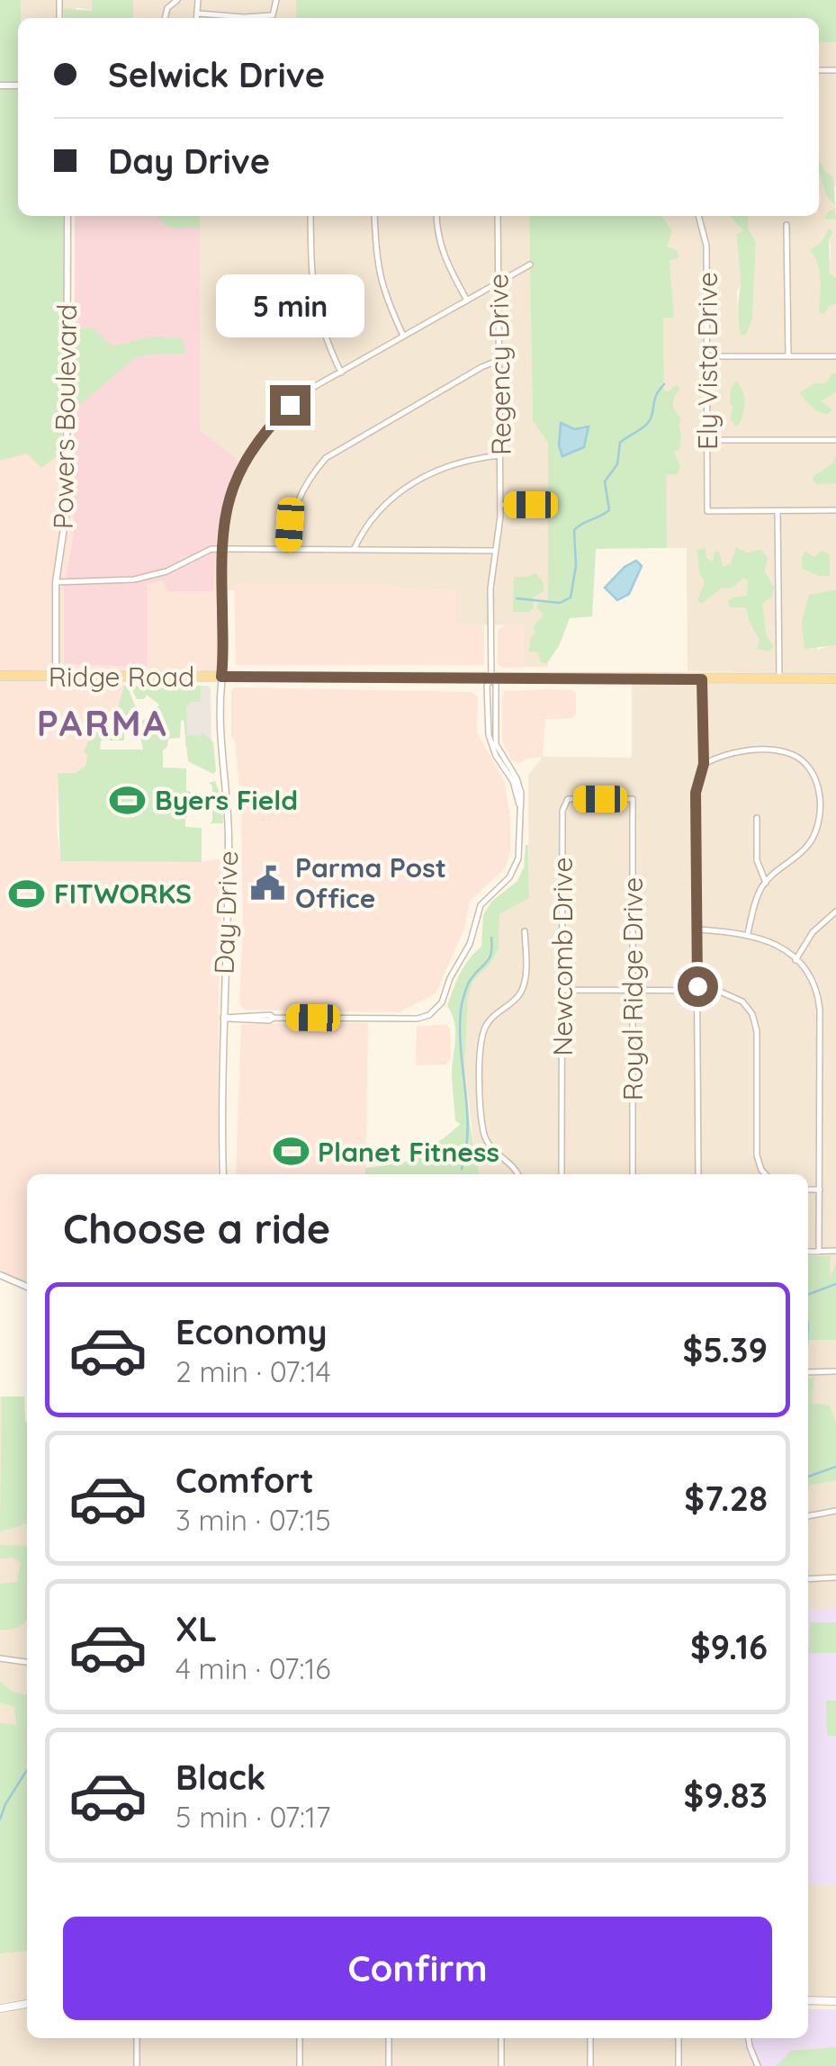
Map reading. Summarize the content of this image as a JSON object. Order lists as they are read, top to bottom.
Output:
{
  "streets": {
    "main road": ["Ridge Road"],
    "street": [
      "Ely Vista Drive",
      "Regency Drive",
      "Powers Boulevard",
      "Day Drive",
      "Newcomb Drive",
      "Royal Ridge Drive"
    ]
  },
  "crossings": [
    ["Regency Drive", "Ridge Road"],
    ["Regency Drive", "Day Drive"],
    ["Powers Boulevard", "Ridge Road"],
    ["Ridge Road", "Day Drive"],
    ["Newcomb Drive", "Royal Ridge Drive"]
  ],
  "districts": ["PARMA"],
  "places": {
    "sports": ["Byers Field", "FITWORKS", "Planet Fitness"],
    "public building": ["Parma Post Office"]
  },
  "page": {
    "banner": ["Selwick Drive", "Day Drive"],
    "bubble": "5 min",
    "heading": "Choose a ride",
    "list": [
      {
        "name": "Economy",
        "note": "2 min · 07:14",
        "value": "$5.39"
      },
      {
        "name": "Comfort",
        "note": "3 min · 07:15",
        "value": "$7.28"
      },
      {
        "name": "XL",
        "note": "4 min · 07:16",
        "value": "$9.16"
      },
      {
        "name": "Black",
        "note": "5 min · 07:17",
        "value": "$9.83"
      }
    ],
    "buttons": "Confirm"
  }
}
